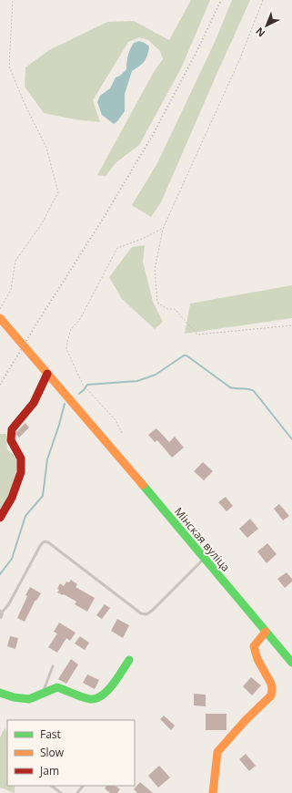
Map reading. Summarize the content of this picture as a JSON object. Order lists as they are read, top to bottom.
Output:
{
  "streets": {
    "street": ["Мінская вуліца"]
  },
  "legend": ["Fast", "Slow", "Jam"],
  "north": "bottom left"
}
